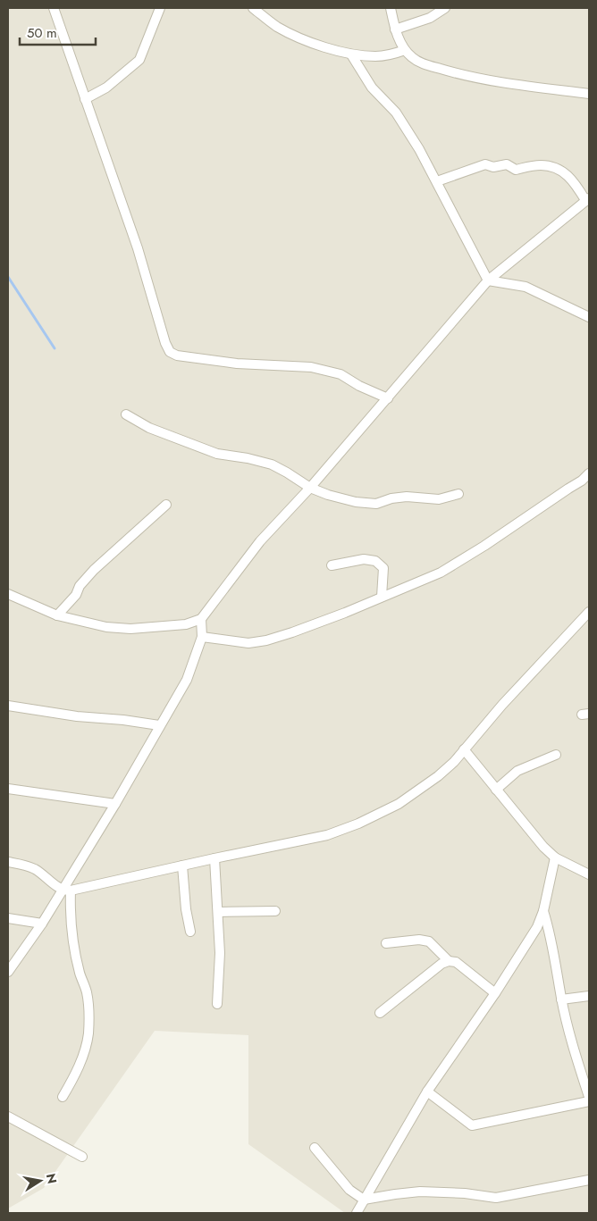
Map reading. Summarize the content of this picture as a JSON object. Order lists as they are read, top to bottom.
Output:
{
  "scale_bar": "50 m",
  "north": "right"
}
